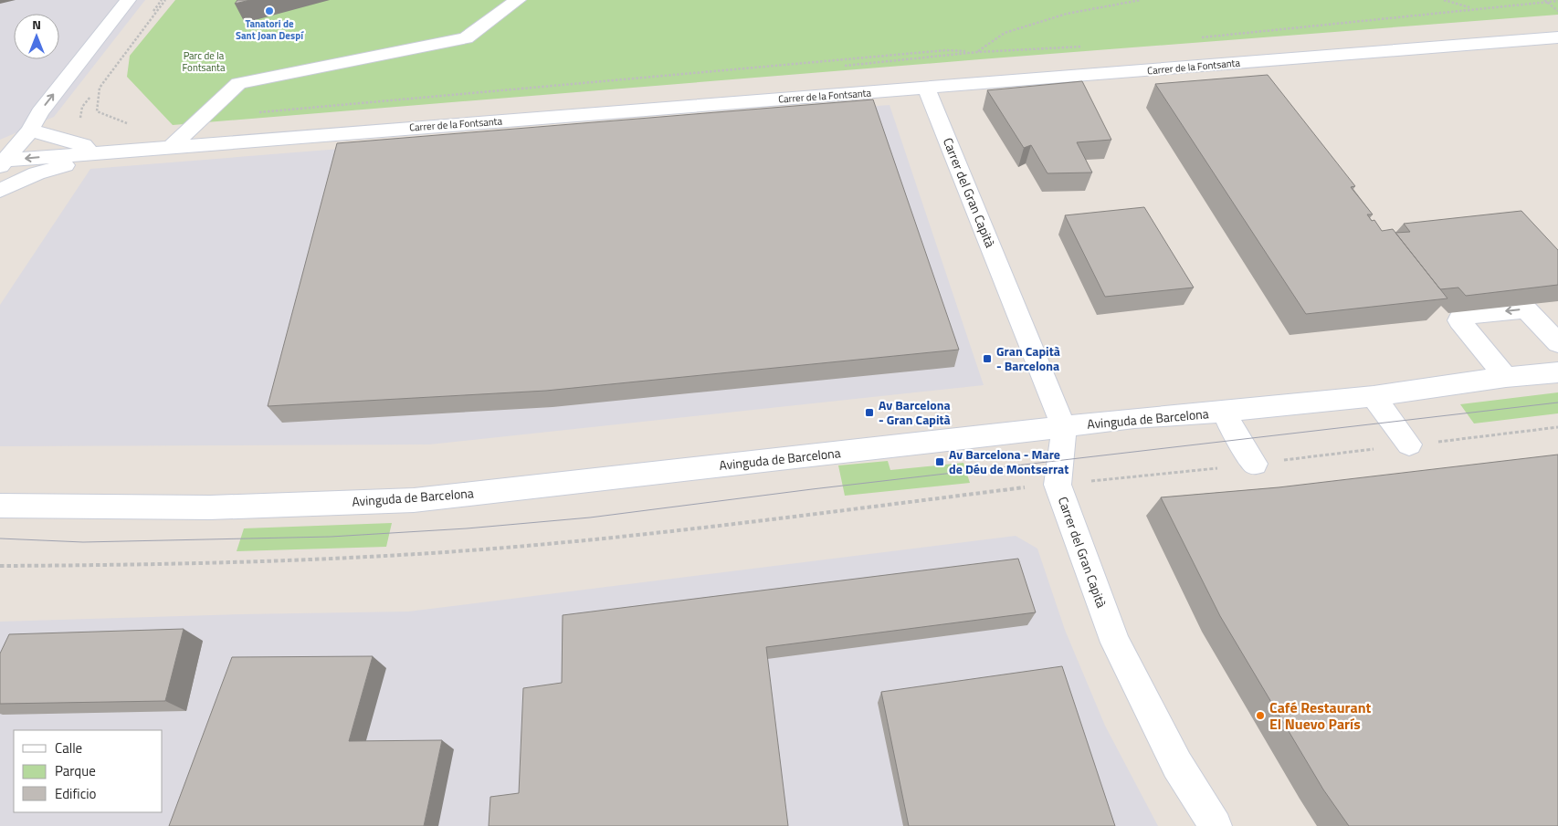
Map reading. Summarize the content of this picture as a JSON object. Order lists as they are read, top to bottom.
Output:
{
  "streets": {
    "street": ["Carrer de la Fontsanta", "Carrer del Gran Capità", "Avinguda de Barcelona"]
  },
  "crossings": [
    ["Carrer de la Fontsanta", "Carrer del Gran Capità"],
    ["Carrer del Gran Capità", "Avinguda de Barcelona"]
  ],
  "parks": ["Parc de la Fontsanta"],
  "places": {
    "other": ["Tanatori de Sant Joan Despí", "Café Restaurant El Nuevo París"],
    "transit": ["Gran Capità - Barcelona", "Av Barcelona - Gran Capità", "Av Barcelona - Mare de Déu de Montserrat"]
  },
  "legend": ["Calle", "Parque", "Edificio"],
  "north": "top"
}
